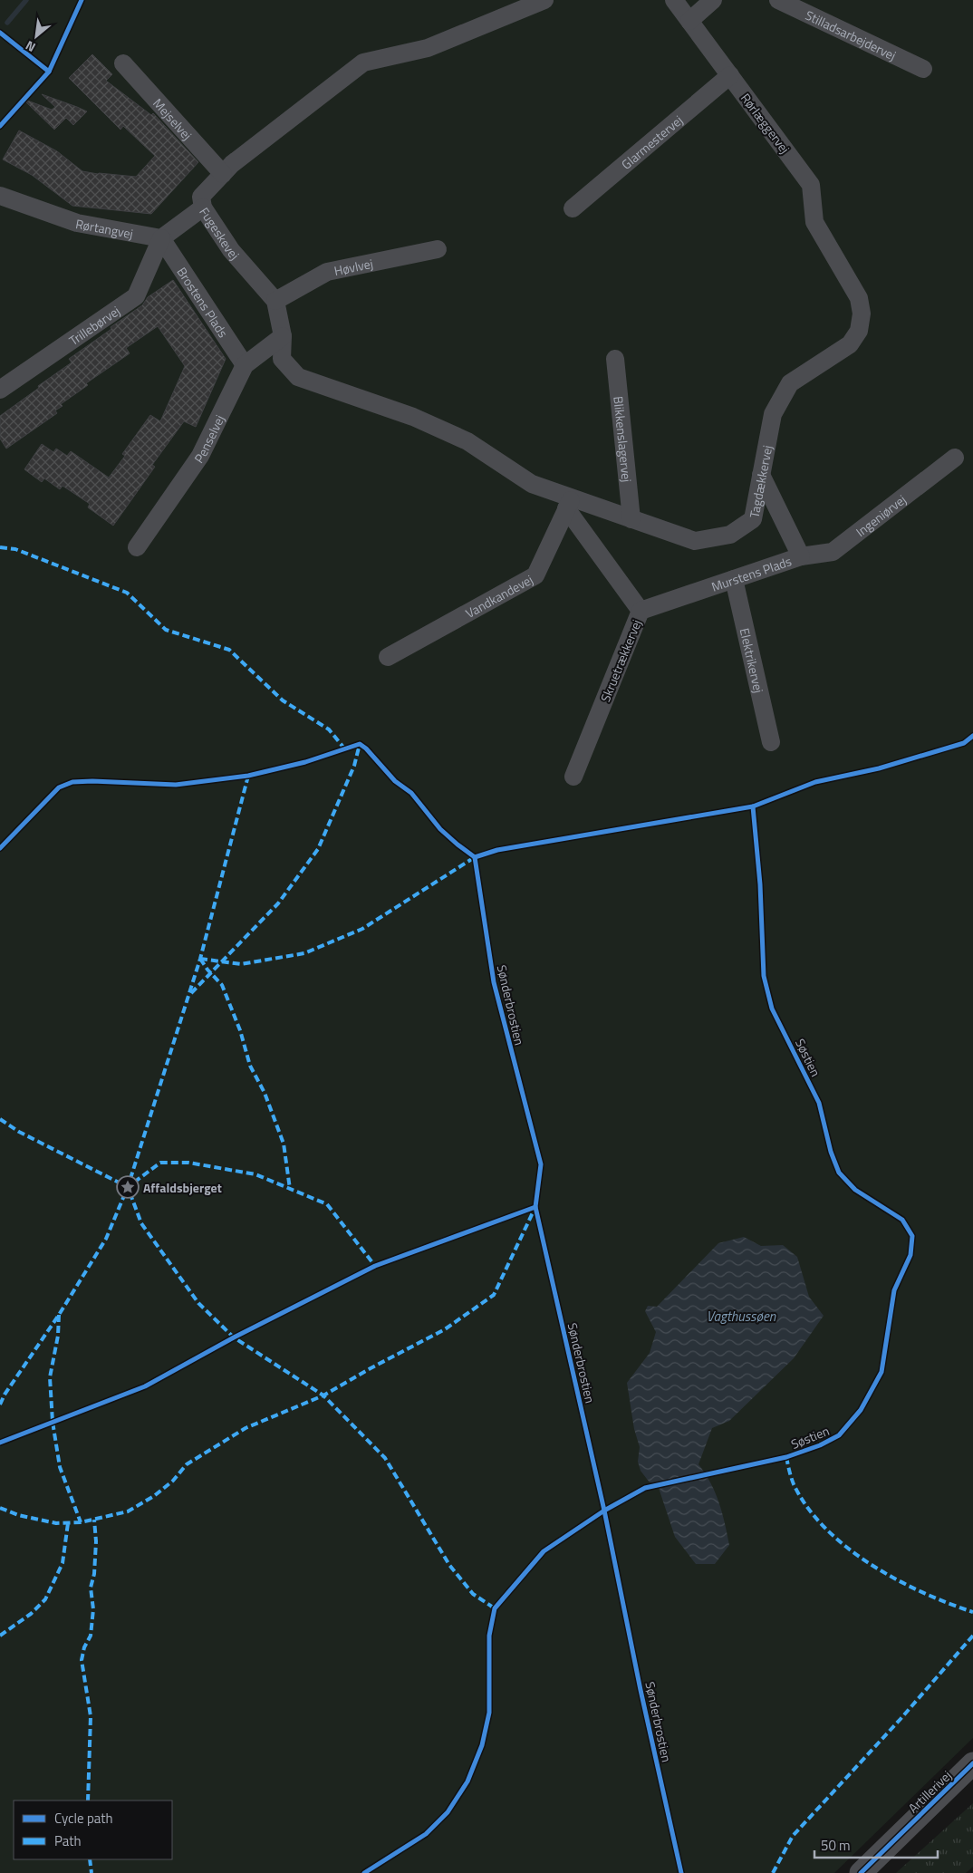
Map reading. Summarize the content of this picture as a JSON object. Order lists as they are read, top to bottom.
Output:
{
  "streets": {
    "street": [
      "Stilladsarbejdervej",
      "Mejselvej",
      "Rørlæggervej",
      "Glarmestervej",
      "Rørtangvej",
      "Fugeskevej",
      "Høvlvej",
      "Brostens Plads",
      "Trillebørvej",
      "Penselvej",
      "Blikkenslagervej",
      "Tagdækkervej",
      "Ingeniørvej",
      "Murstens Plads",
      "Vandkandevej",
      "Skruetrækkervej",
      "Elektrikervej",
      "Artillerivej"
    ],
    "cycle path": ["Sønderbrostien", "Søstien"]
  },
  "crossings": [
    ["Mejselvej", "Fugeskevej"],
    ["Rørlæggervej", "Glarmestervej"],
    ["Rørlæggervej", "Tagdækkervej"],
    ["Rørtangvej", "Brostens Plads"],
    ["Rørtangvej", "Trillebørvej"],
    ["Fugeskevej", "Høvlvej"],
    ["Fugeskevej", "Penselvej"],
    ["Fugeskevej", "Tagdækkervej"],
    ["Brostens Plads", "Trillebørvej"],
    ["Brostens Plads", "Penselvej"],
    ["Blikkenslagervej", "Tagdækkervej"],
    ["Tagdækkervej", "Murstens Plads"],
    ["Tagdækkervej", "Vandkandevej"],
    ["Tagdækkervej", "Skruetrækkervej"],
    ["Ingeniørvej", "Murstens Plads"],
    ["Murstens Plads", "Skruetrækkervej"],
    ["Murstens Plads", "Elektrikervej"],
    ["Vandkandevej", "Skruetrækkervej"]
  ],
  "water": ["Vagthussøen"],
  "places": {
    "place": ["Affaldsbjerget"]
  },
  "legend": ["Cycle path", "Path"],
  "scale_bar": "50 m",
  "north": "bottom left"
}
